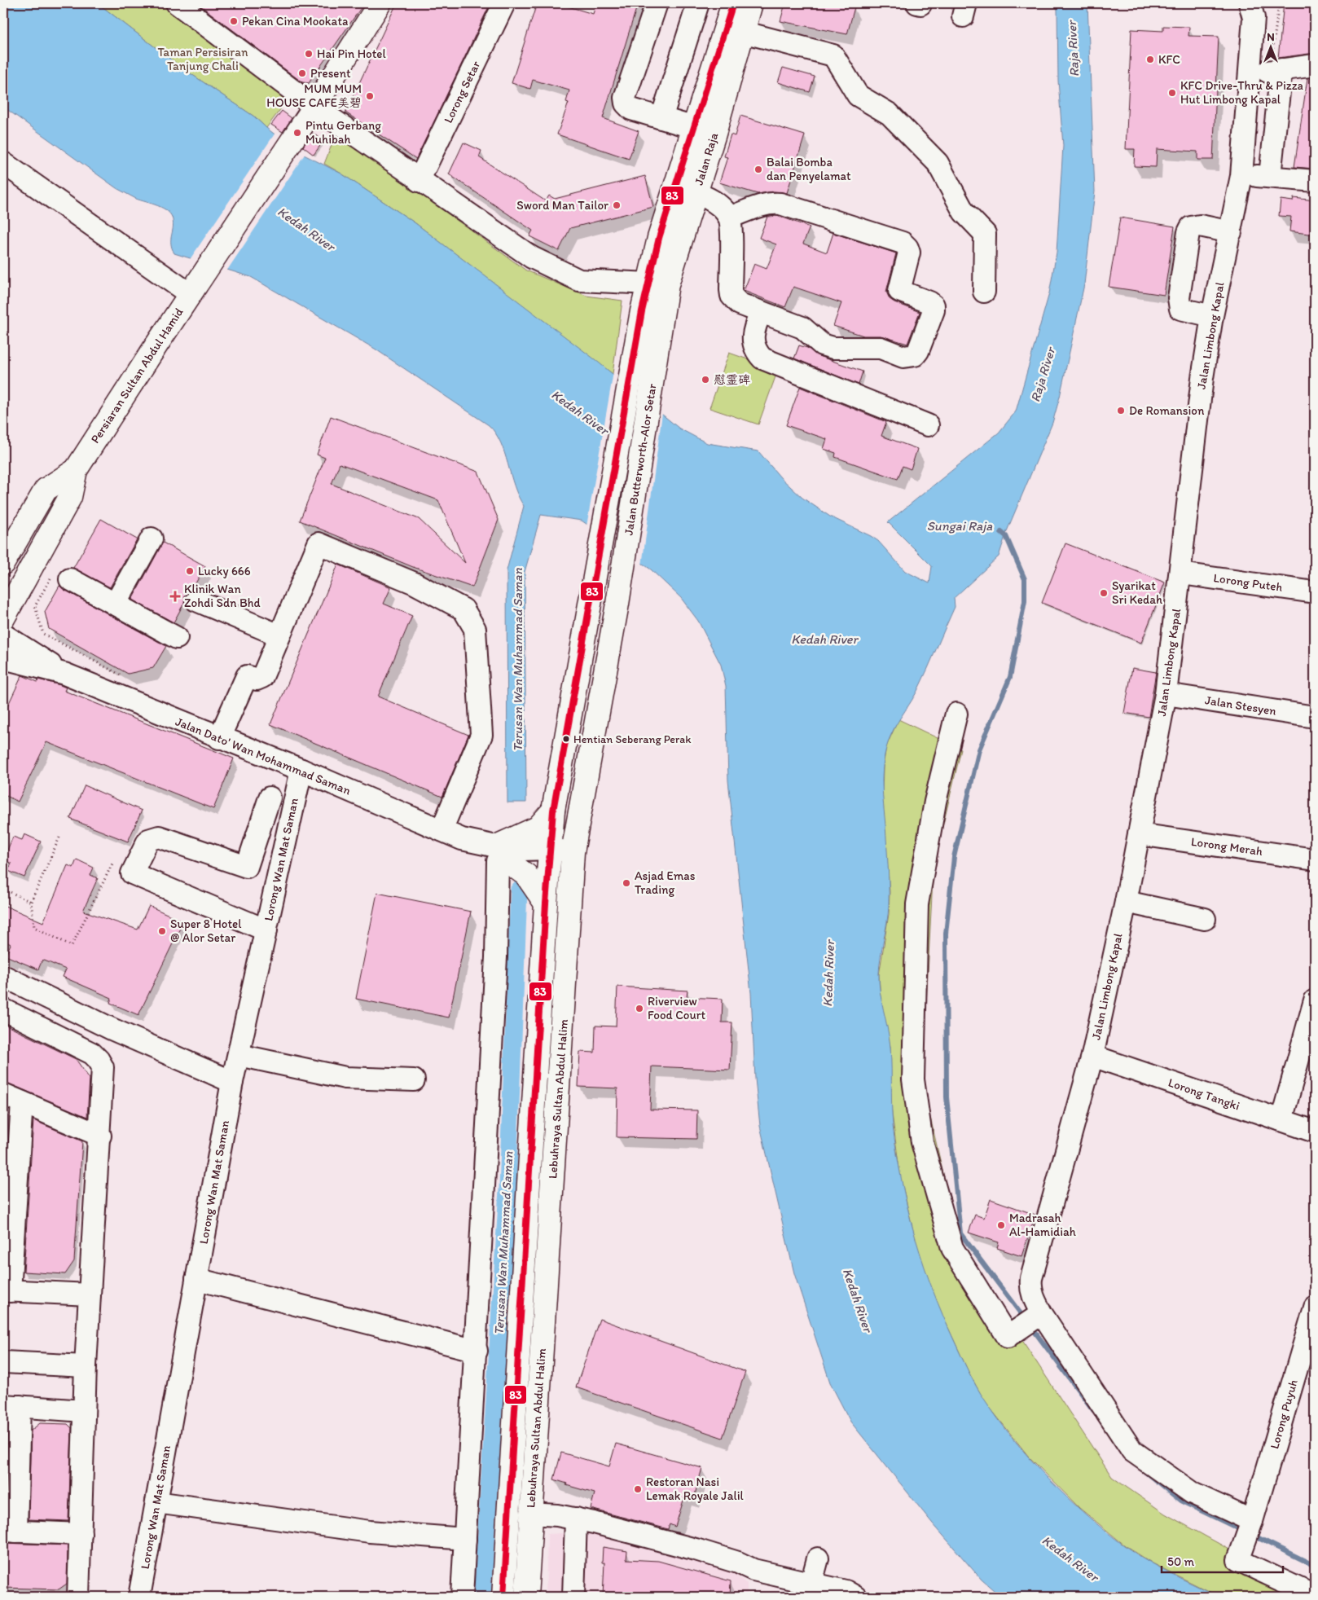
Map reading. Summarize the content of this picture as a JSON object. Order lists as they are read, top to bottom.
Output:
{
  "streets": {
    "main road": [
      "Jalan Raja",
      "Persiaran Sultan Abdul Hamid",
      "Jalan Butterworth-Alor Setar",
      "Lebuhraya Sultan Abdul Halim"
    ],
    "street": [
      "Lorong Setar",
      "Jalan Limbong Kapal",
      "Lorong Puteh",
      "Jalan Stesyen",
      "Jalan Dato' Wan Mohammad Saman",
      "Lorong Merah",
      "Lorong Wan Mat Saman",
      "Lorong Tangki",
      "Lorong Puyuh"
    ]
  },
  "crossings": [
    ["Jalan Raja", "Jalan Butterworth-Alor Setar"],
    ["Jalan Limbong Kapal", "Lorong Puteh"],
    ["Jalan Limbong Kapal", "Jalan Stesyen"],
    ["Jalan Limbong Kapal", "Lorong Merah"],
    ["Jalan Limbong Kapal", "Lorong Tangki"],
    ["Jalan Limbong Kapal", "Lorong Puyuh"],
    ["Jalan Butterworth-Alor Setar", "Lebuhraya Sultan Abdul Halim"],
    ["Jalan Dato' Wan Mohammad Saman", "Lorong Wan Mat Saman"],
    ["Jalan Dato' Wan Mohammad Saman", "Lebuhraya Sultan Abdul Halim"]
  ],
  "water": [
    "Raja River",
    "Kedah River",
    "Sungai Raja",
    "Terusan Wan Muhammad Saman"
  ],
  "parks": ["Taman Persisiran Tanjung Chali"],
  "places": {
    "other": [
      "Pekan Cina Mookata",
      "Hai Pin Hotel",
      "KFC",
      "Present",
      "KFC Drive-Thru & Pizza Hut Limbong Kapal",
      "MUM MUM HOUSE CAFE美碧",
      "Pintu Gerbang Muhibah",
      "Balai Bomba dan Penyelamat",
      "Sword Man Tailor",
      "慰霊碑",
      "De Romansion",
      "Lucky 666",
      "Syarikat Sri Kedah",
      "Hentian Seberang Perak",
      "Asjad Emas Trading",
      "Super 8 Hotel @ Alor Setar",
      "Riverview Food Court",
      "Madrasah Al-Hamidiah",
      "Restoran Nasi Lemak Royale Jalil"
    ],
    "health": ["Klinik Wan Zohdi Sdn Bhd"]
  },
  "lines": ["transit line 83"],
  "scale_bar": "50 m",
  "north": "top"
}
